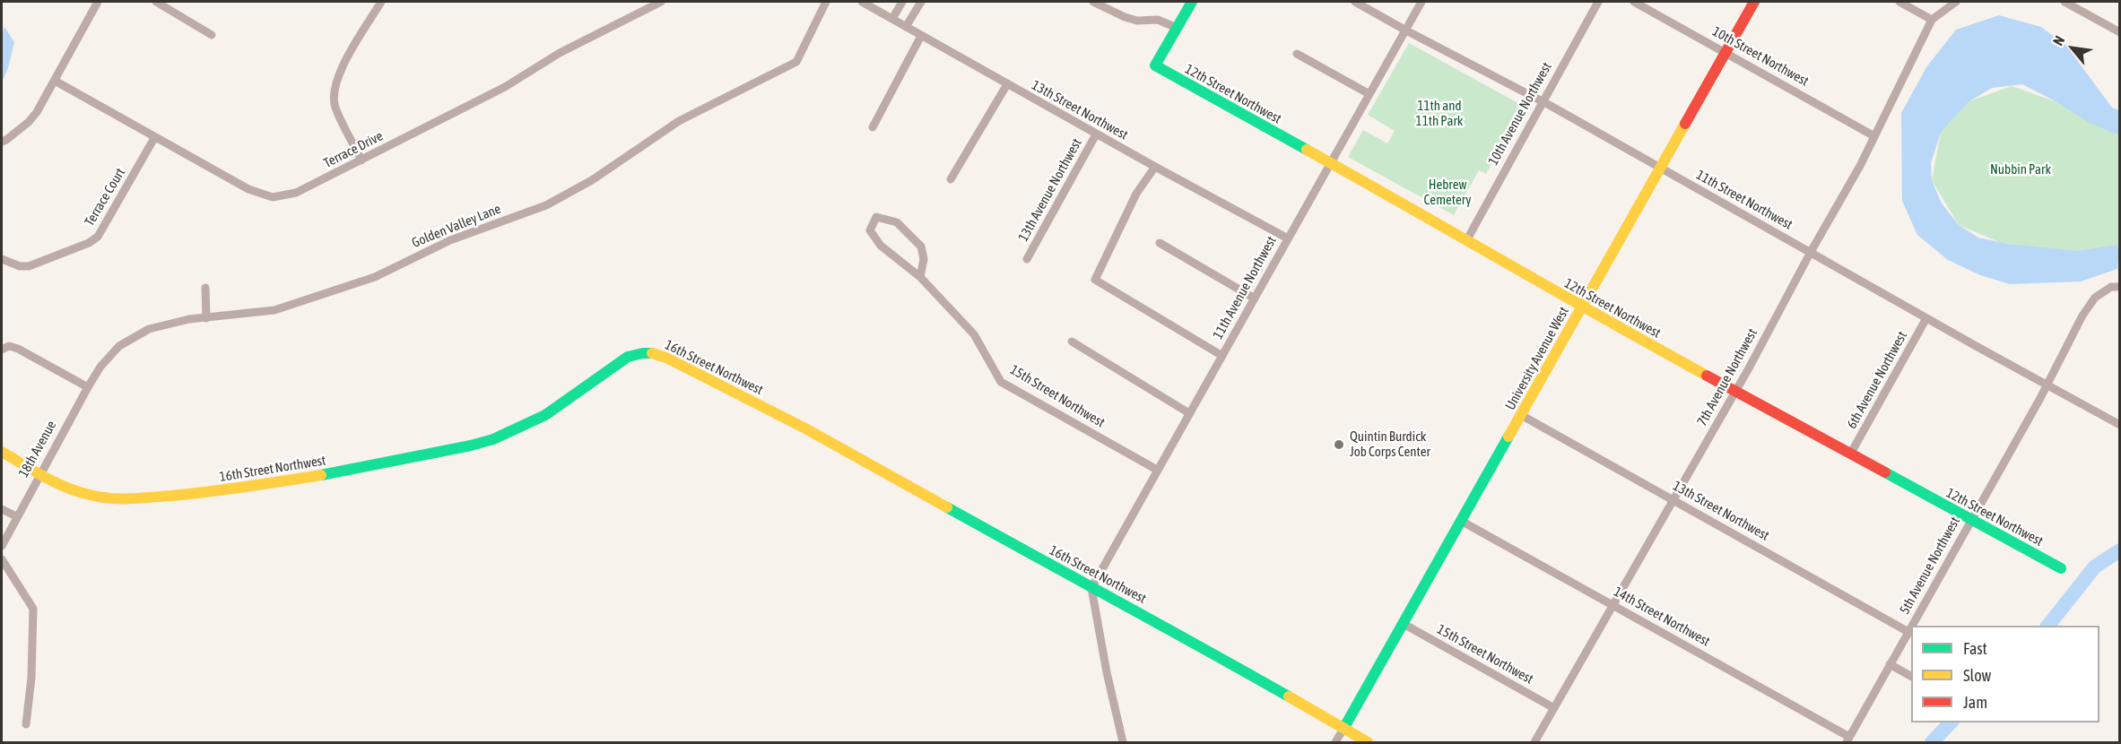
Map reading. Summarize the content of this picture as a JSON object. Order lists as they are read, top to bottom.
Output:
{
  "streets": {
    "street": [
      "10th Street Northwest",
      "12th Street Northwest",
      "13th Street Northwest",
      "10th Avenue Northwest",
      "Terrace Drive",
      "13th Avenue Northwest",
      "Terrace Court",
      "11th Street Northwest",
      "Golden Valley Lane",
      "11th Avenue Northwest",
      "University Avenue West",
      "16th Street Northwest",
      "7th Avenue Northwest",
      "6th Avenue Northwest",
      "15th Street Northwest",
      "18th Avenue",
      "5th Avenue Northwest",
      "14th Street Northwest"
    ]
  },
  "crossings": [
    ["10th Street Northwest", "University Avenue West"],
    ["10th Street Northwest", "7th Avenue Northwest"],
    ["12th Street Northwest", "10th Avenue Northwest"],
    ["12th Street Northwest", "11th Avenue Northwest"],
    ["12th Street Northwest", "University Avenue West"],
    ["12th Street Northwest", "7th Avenue Northwest"],
    ["12th Street Northwest", "6th Avenue Northwest"],
    ["12th Street Northwest", "5th Avenue Northwest"],
    ["13th Street Northwest", "13th Avenue Northwest"],
    ["13th Street Northwest", "11th Avenue Northwest"],
    ["13th Street Northwest", "University Avenue West"],
    ["13th Street Northwest", "7th Avenue Northwest"],
    ["13th Street Northwest", "5th Avenue Northwest"],
    ["10th Avenue Northwest", "11th Street Northwest"],
    ["Terrace Drive", "Terrace Court"],
    ["11th Street Northwest", "11th Avenue Northwest"],
    ["11th Street Northwest", "University Avenue West"],
    ["11th Street Northwest", "7th Avenue Northwest"],
    ["11th Street Northwest", "6th Avenue Northwest"],
    ["11th Street Northwest", "5th Avenue Northwest"],
    ["Golden Valley Lane", "18th Avenue"],
    ["11th Avenue Northwest", "16th Street Northwest"],
    ["11th Avenue Northwest", "15th Street Northwest"],
    ["University Avenue West", "16th Street Northwest"],
    ["University Avenue West", "15th Street Northwest"],
    ["University Avenue West", "14th Street Northwest"],
    ["16th Street Northwest", "18th Avenue"],
    ["7th Avenue Northwest", "15th Street Northwest"],
    ["7th Avenue Northwest", "14th Street Northwest"],
    ["5th Avenue Northwest", "14th Street Northwest"]
  ],
  "parks": ["11th and 11th Park", "Nubbin Park", "Hebrew Cemetery"],
  "places": ["Quintin Burdick Job Corps Center"],
  "legend": ["Fast", "Slow", "Jam"],
  "north": "top left"
}
